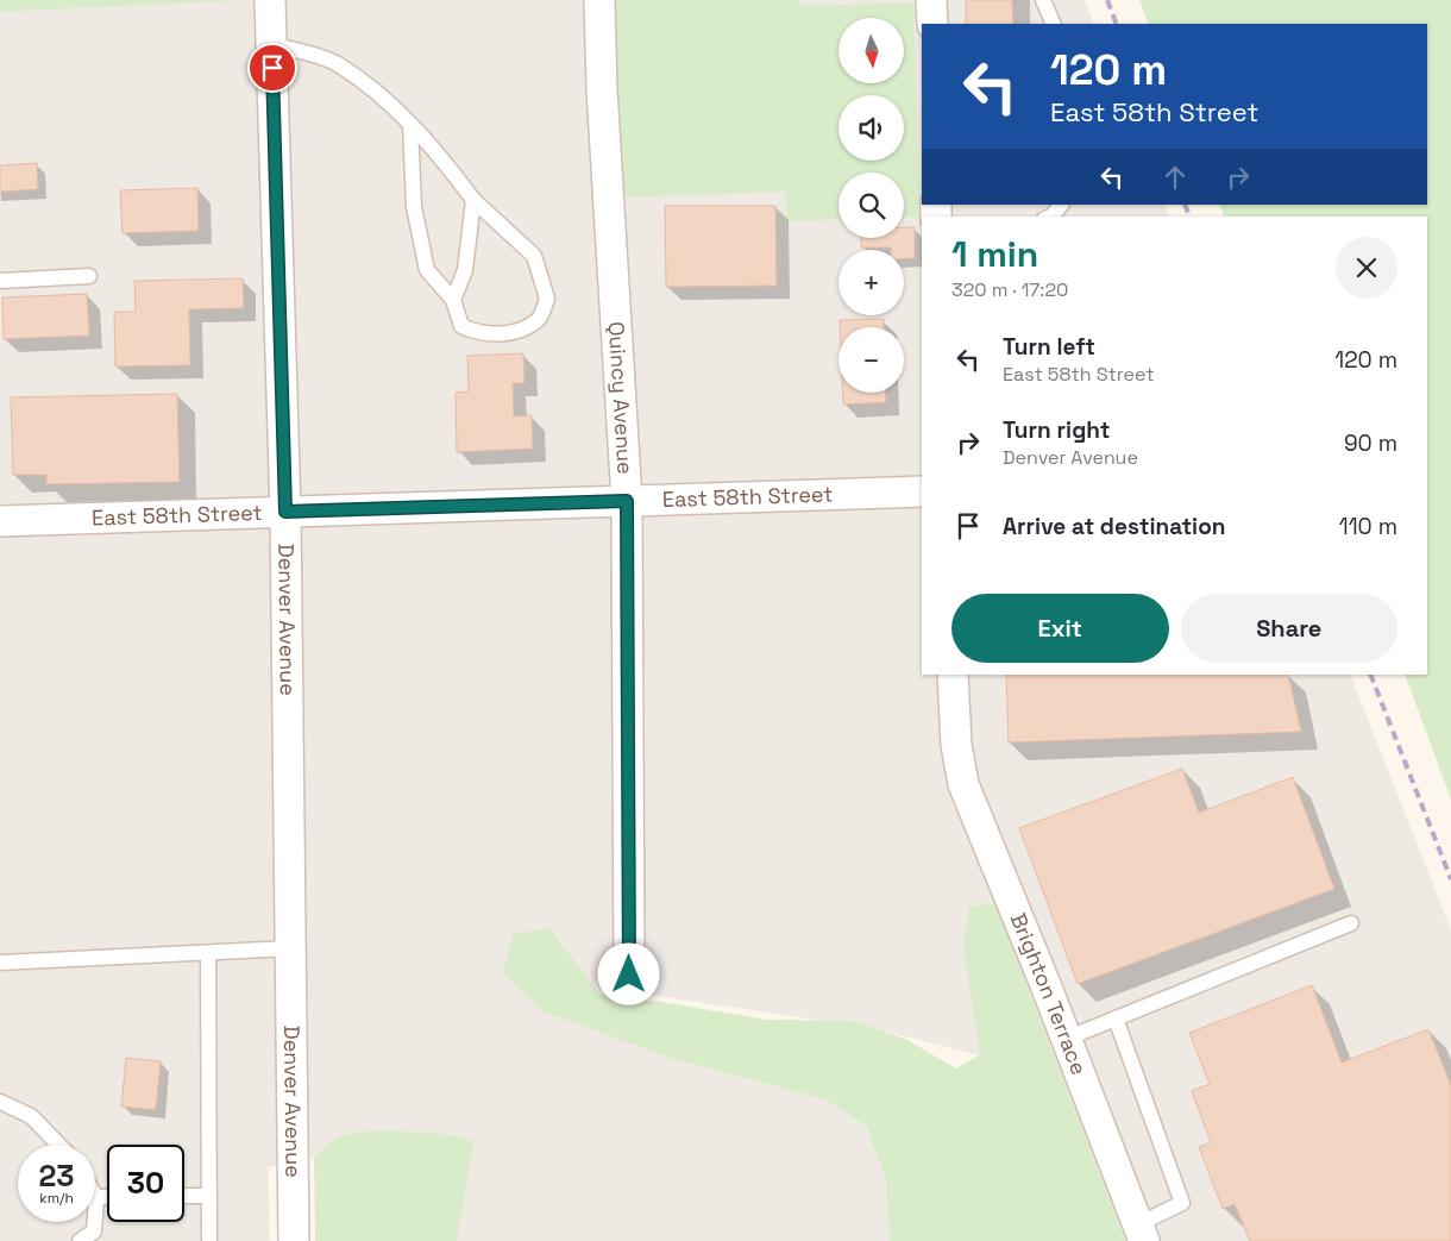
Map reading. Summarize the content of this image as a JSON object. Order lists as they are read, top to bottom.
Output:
{
  "streets": {
    "street": [
      "Quincy Avenue",
      "East 58th Street",
      "Denver Avenue",
      "Brighton Terrace"
    ]
  },
  "crossings": [
    ["Quincy Avenue", "East 58th Street"],
    ["East 58th Street", "Denver Avenue"]
  ],
  "north": "bottom",
  "page": {
    "map_buttons": ["+", "−"],
    "turn": ["120 m", "East 58th Street"],
    "heading": ["1 min", "320 m · 17:20"],
    "list": [
      {
        "name": "Turn left",
        "note": "East 58th Street",
        "value": "120 m"
      },
      {
        "name": "Turn right",
        "note": "Denver Avenue",
        "value": "90 m"
      },
      {
        "name": "Arrive at destination",
        "value": "110 m"
      }
    ],
    "buttons": ["Exit", "Share"],
    "speed": "23 km/h",
    "limit": "30"
  }
}
